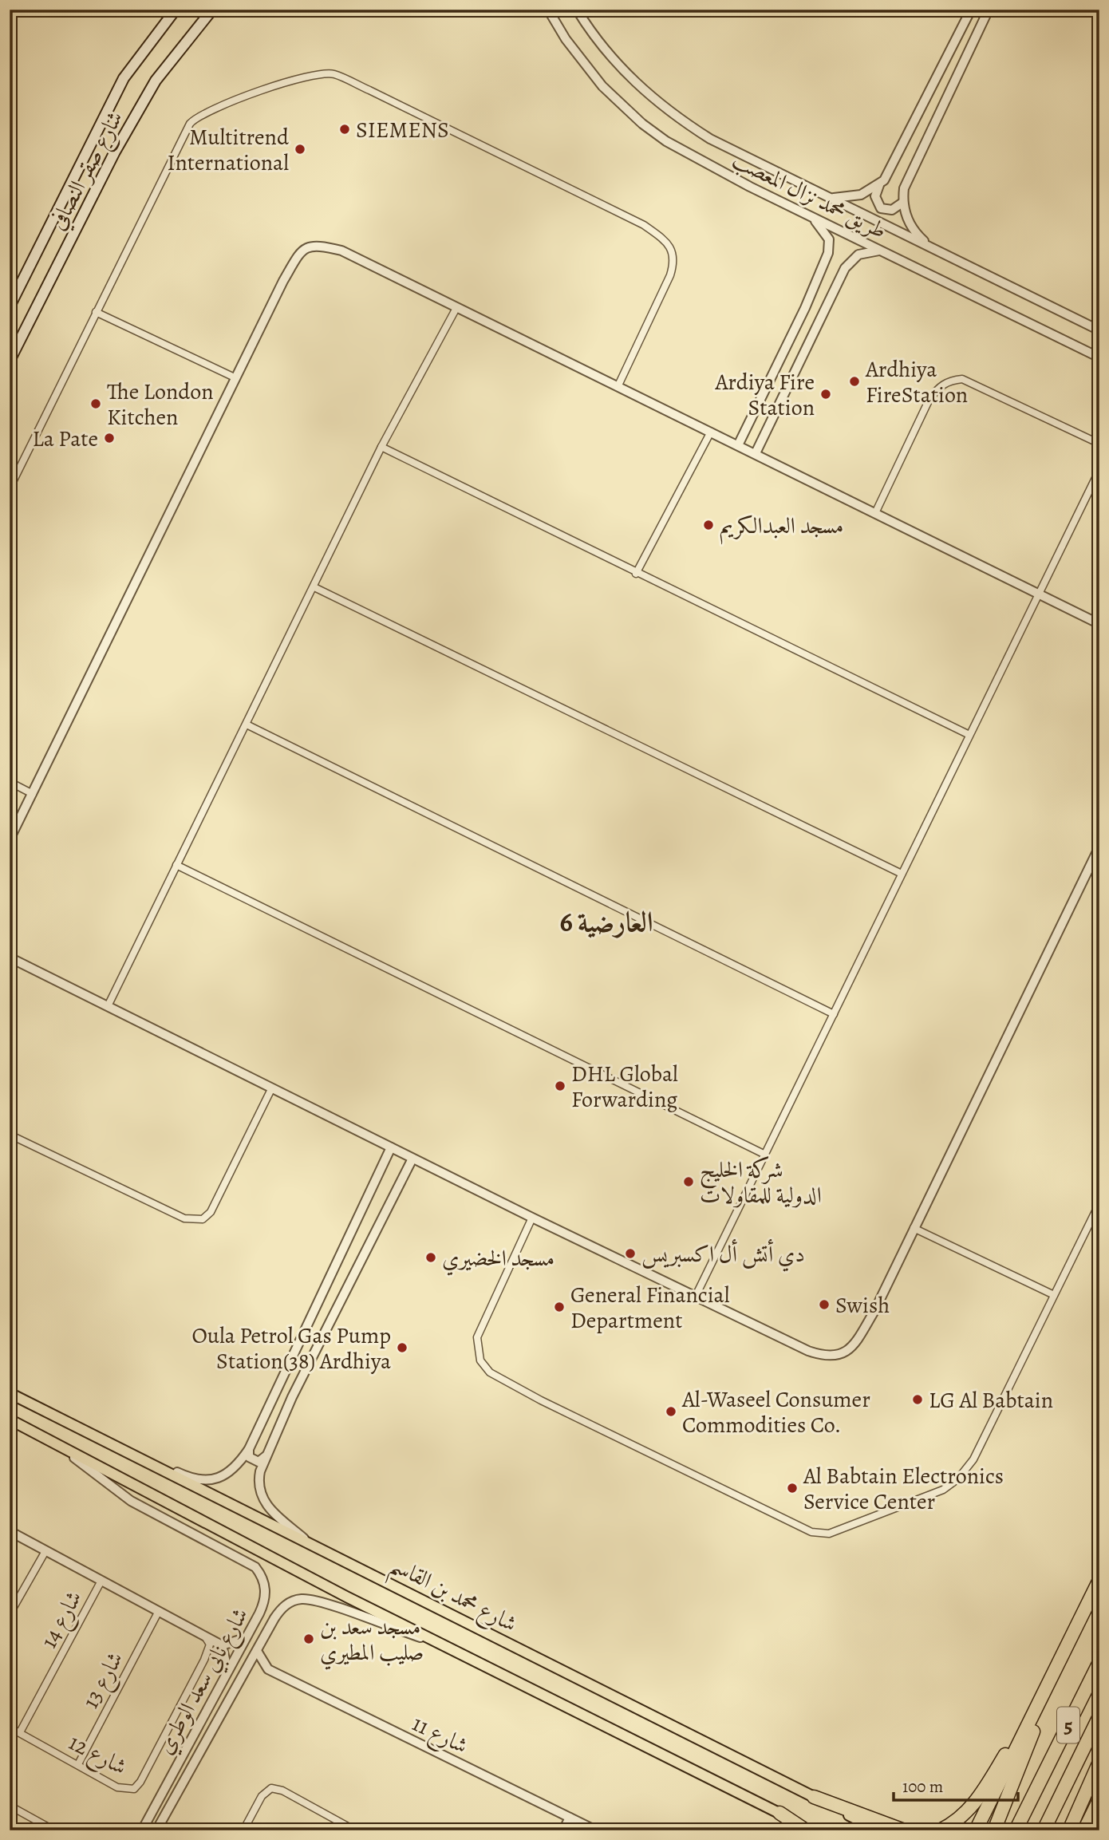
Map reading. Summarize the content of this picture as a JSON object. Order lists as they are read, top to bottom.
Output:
{
  "streets": {
    "highway": ["5"],
    "main road": ["شارع صقر النصافي", "شارع محمد بن القاسم"],
    "street": [
      "طريق محمد نزال المعصب",
      "شارع 14",
      "شارع 13",
      "شارع نابي سعد الوطري",
      "شارع 11",
      "شارع 12"
    ]
  },
  "crossings": [
    ["شارع 14", "شارع 12"],
    ["شارع 13", "شارع 12"]
  ],
  "districts": ["العارضية 6"],
  "places": [
    "SIEMENS",
    "Multitrend International",
    "Ardhiya FireStation",
    "Ardiya Fire Station",
    "The London Kitchen",
    "La Pate",
    "مسجد العبدالكريم",
    "DHL Global Forwarding",
    "شركة الخليج الدولية للمقاولات",
    "دي أتش أل اكسبريس",
    "مسجد الخضيري",
    "Swish",
    "General Financial Department",
    "Oula Petrol Gas Pump Station(38) Ardhiya",
    "LG Al Babtain",
    "Al-Waseel Consumer Commodities Co.",
    "Al Babtain Electronics Service Center",
    "مسجد سعد بن صليب المطيري"
  ],
  "scale_bar": "100 m"
}
